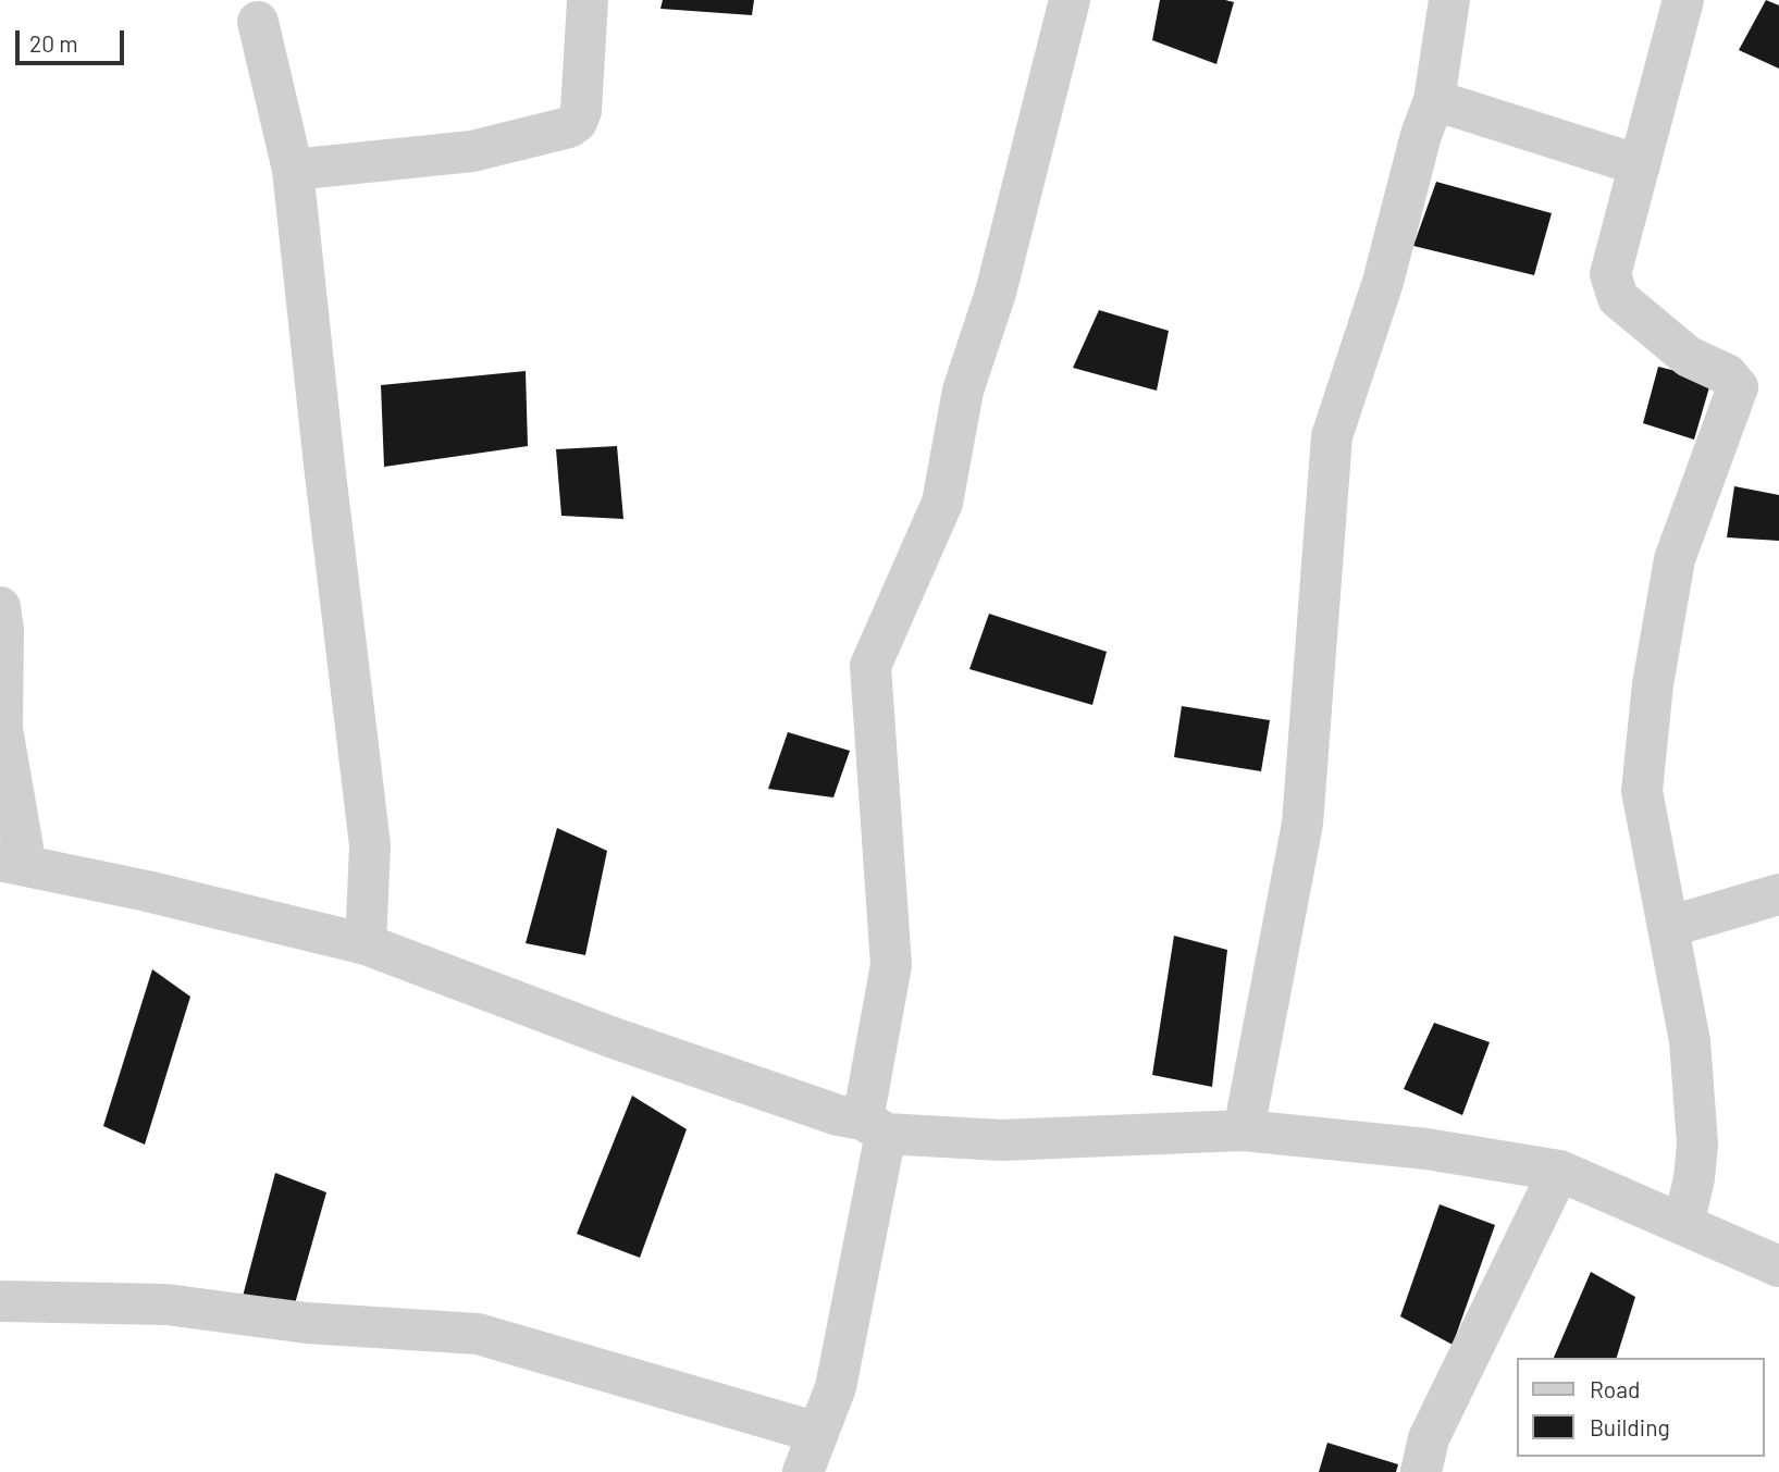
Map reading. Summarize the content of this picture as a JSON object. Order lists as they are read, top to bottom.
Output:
{
  "legend": ["Road", "Building"],
  "scale_bar": "20 m"
}
